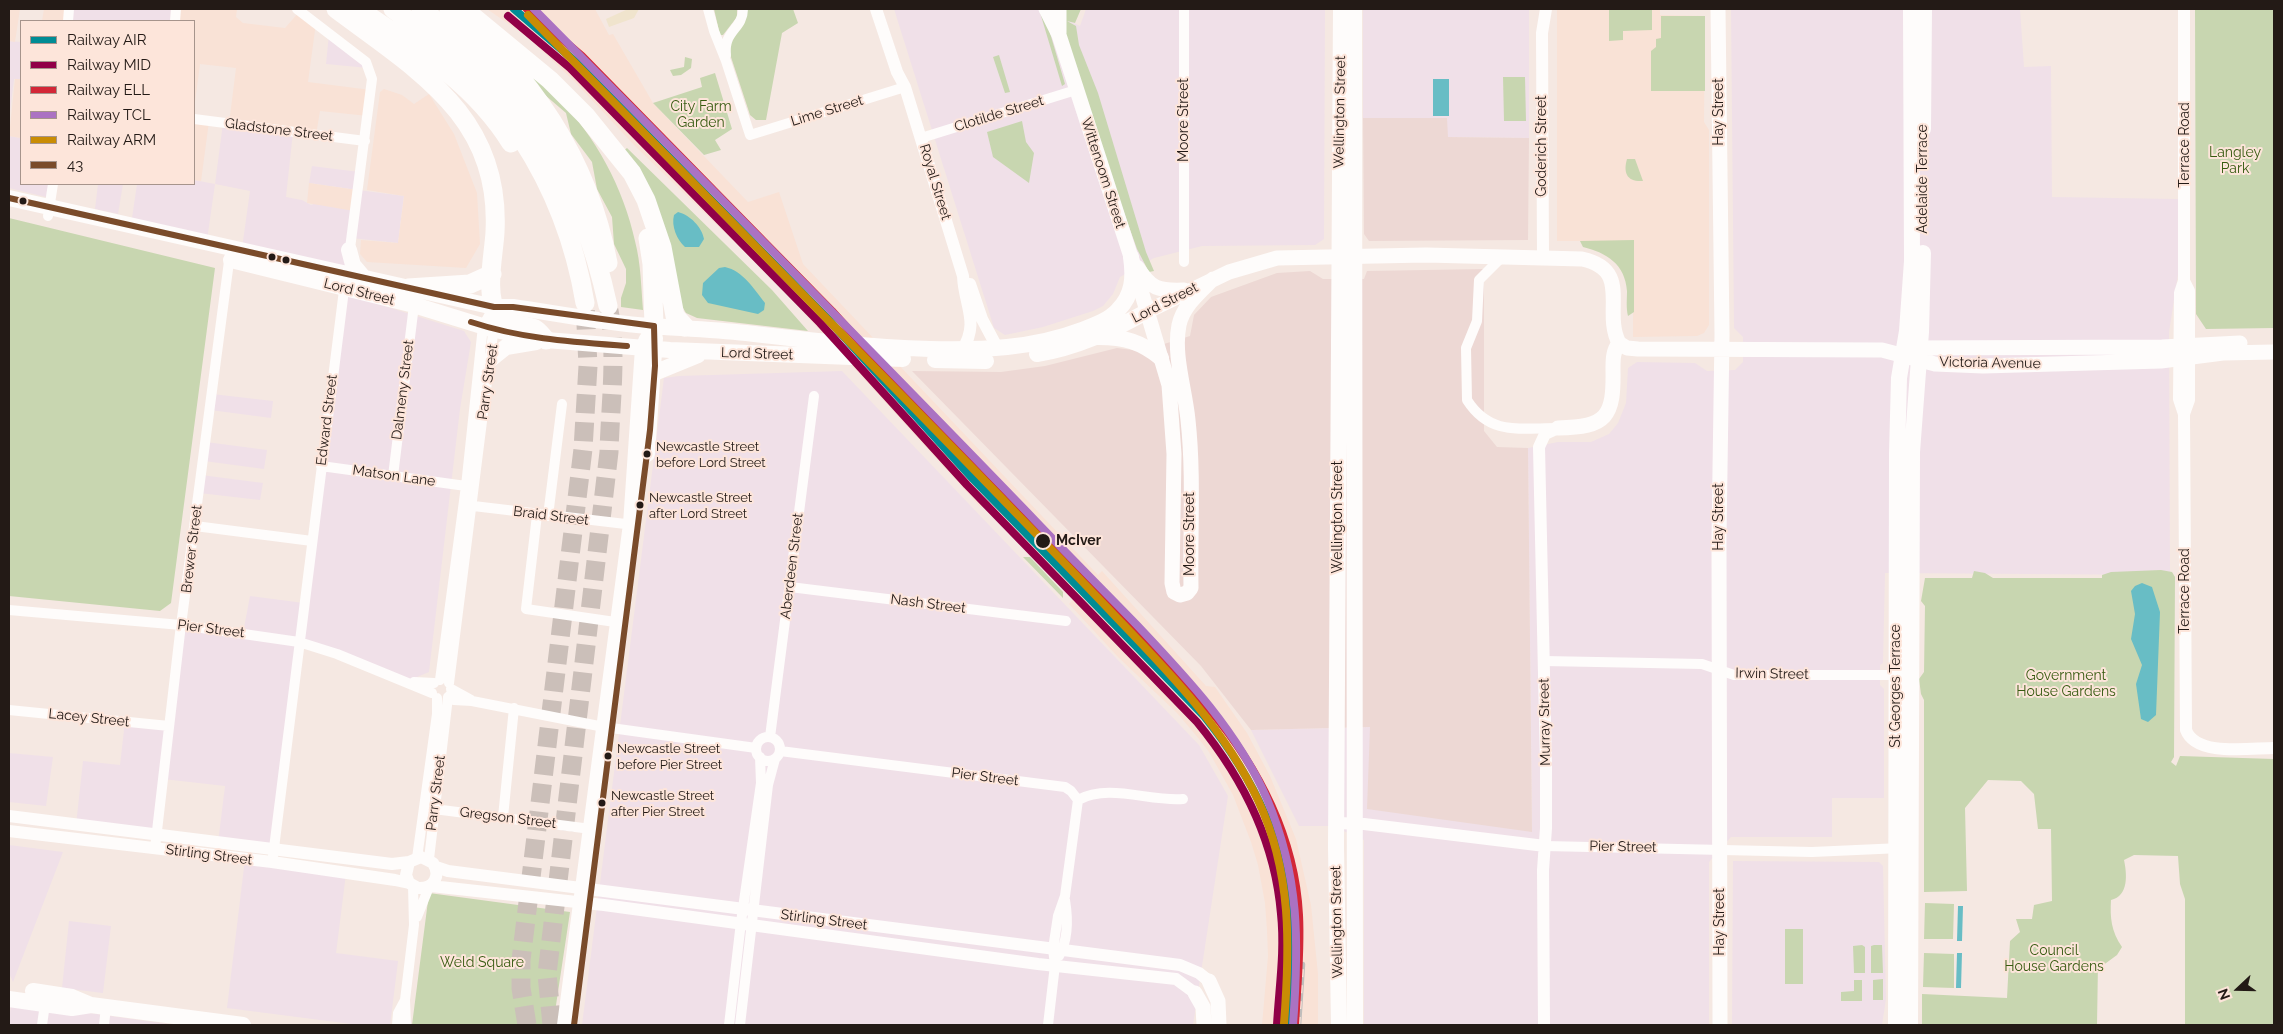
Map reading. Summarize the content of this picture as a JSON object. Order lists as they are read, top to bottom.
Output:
{
  "streets": {
    "main road": [
      "Wellington Street",
      "Hay Street",
      "Moore Street",
      "Wittenoom Street",
      "Adelaide Terrace",
      "Lord Street",
      "Victoria Avenue",
      "St Georges Terrace"
    ],
    "street": [
      "Lime Street",
      "Clotilde Street",
      "Gladstone Street",
      "Terrace Road",
      "Goderich Street",
      "Royal Street",
      "Parry Street",
      "Dalmeny Street",
      "Edward Street",
      "Matson Lane",
      "Braid Street",
      "Brewer Street",
      "Aberdeen Street",
      "Nash Street",
      "Pier Street",
      "Irwin Street",
      "Lacey Street",
      "Murray Street",
      "Gregson Street",
      "Stirling Street"
    ]
  },
  "crossings": [
    ["Lime Street", "Royal Street"],
    ["Wellington Street", "Lord Street"],
    ["Wellington Street", "Pier Street"],
    ["Hay Street", "Victoria Avenue"],
    ["Hay Street", "Pier Street"],
    ["Hay Street", "Irwin Street"],
    ["Clotilde Street", "Wittenoom Street"],
    ["Clotilde Street", "Royal Street"],
    ["Moore Street", "Wittenoom Street"],
    ["Moore Street", "Lord Street"],
    ["Gladstone Street", "Edward Street"],
    ["Terrace Road", "Victoria Avenue"],
    ["Goderich Street", "Lord Street"],
    ["Wittenoom Street", "Lord Street"],
    ["Adelaide Terrace", "Victoria Avenue"],
    ["Adelaide Terrace", "St Georges Terrace"],
    ["Royal Street", "Lord Street"],
    ["Lord Street", "Victoria Avenue"],
    ["Lord Street", "Parry Street"],
    ["Lord Street", "Dalmeny Street"],
    ["Lord Street", "Edward Street"],
    ["Lord Street", "Brewer Street"],
    ["Victoria Avenue", "St Georges Terrace"],
    ["Parry Street", "Matson Lane"],
    ["Parry Street", "Braid Street"],
    ["Parry Street", "Pier Street"],
    ["Parry Street", "Gregson Street"],
    ["Parry Street", "Stirling Street"],
    ["Dalmeny Street", "Matson Lane"],
    ["Edward Street", "Matson Lane"],
    ["Edward Street", "Pier Street"],
    ["Edward Street", "Stirling Street"],
    ["Brewer Street", "Pier Street"],
    ["Brewer Street", "Lacey Street"],
    ["Brewer Street", "Stirling Street"],
    ["Aberdeen Street", "Nash Street"],
    ["Aberdeen Street", "Pier Street"],
    ["Pier Street", "St Georges Terrace"],
    ["Pier Street", "Murray Street"],
    ["Irwin Street", "St Georges Terrace"],
    ["Irwin Street", "Murray Street"]
  ],
  "parks": [
    "City Farm Garden",
    "Langley Park",
    "Government House Gardens",
    "Council House Gardens",
    "Weld Square"
  ],
  "places": [
    "Newcastle Street before Lord Street",
    "Newcastle Street after Lord Street",
    "McIver",
    "Newcastle Street before Pier Street",
    "Newcastle Street after Pier Street"
  ],
  "lines": [
    "rail line AIR",
    "rail line ELL",
    "rail line TCL",
    "rail line ARM",
    "rail line MID",
    "transit line 43"
  ],
  "legend": [
    "Railway AIR",
    "Railway MID",
    "Railway ELL",
    "Railway TCL",
    "Railway ARM",
    "43"
  ],
  "north": "left"
}
